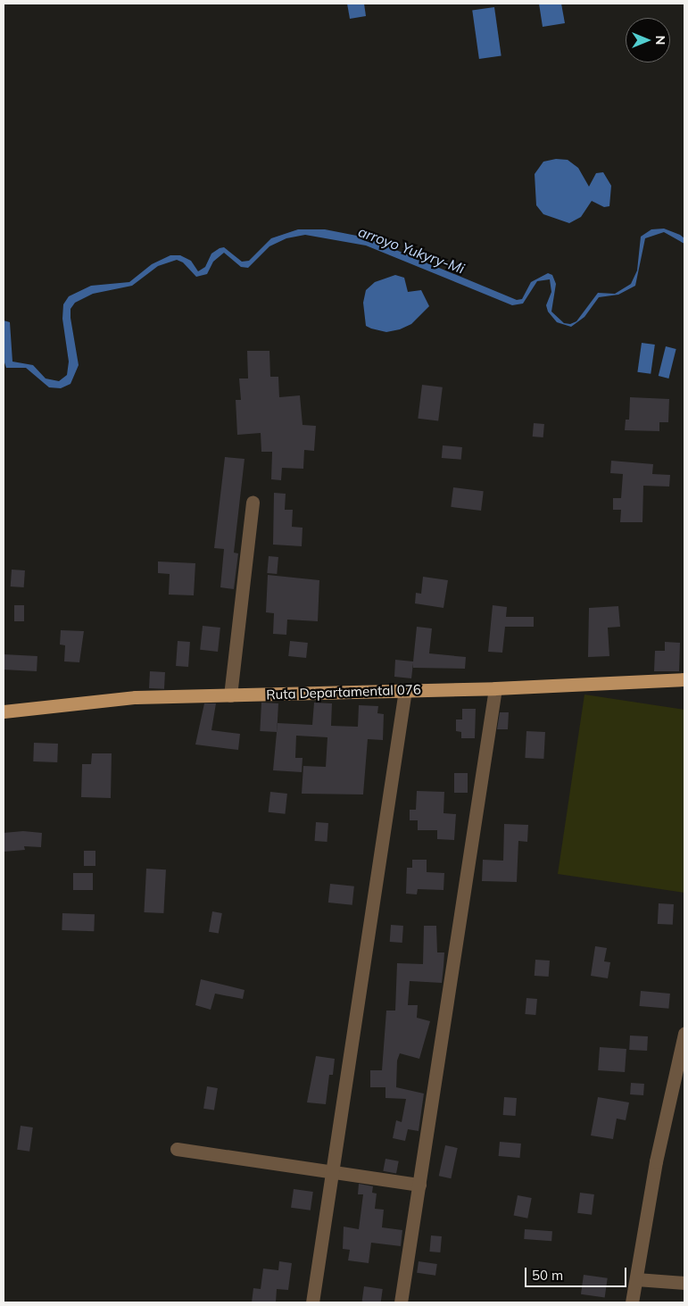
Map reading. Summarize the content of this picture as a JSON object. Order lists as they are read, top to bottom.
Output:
{
  "streets": {
    "main road": ["Ruta Departamental 076"]
  },
  "water": ["arroyo Yukyry-Mi"],
  "scale_bar": "50 m",
  "north": "right"
}
